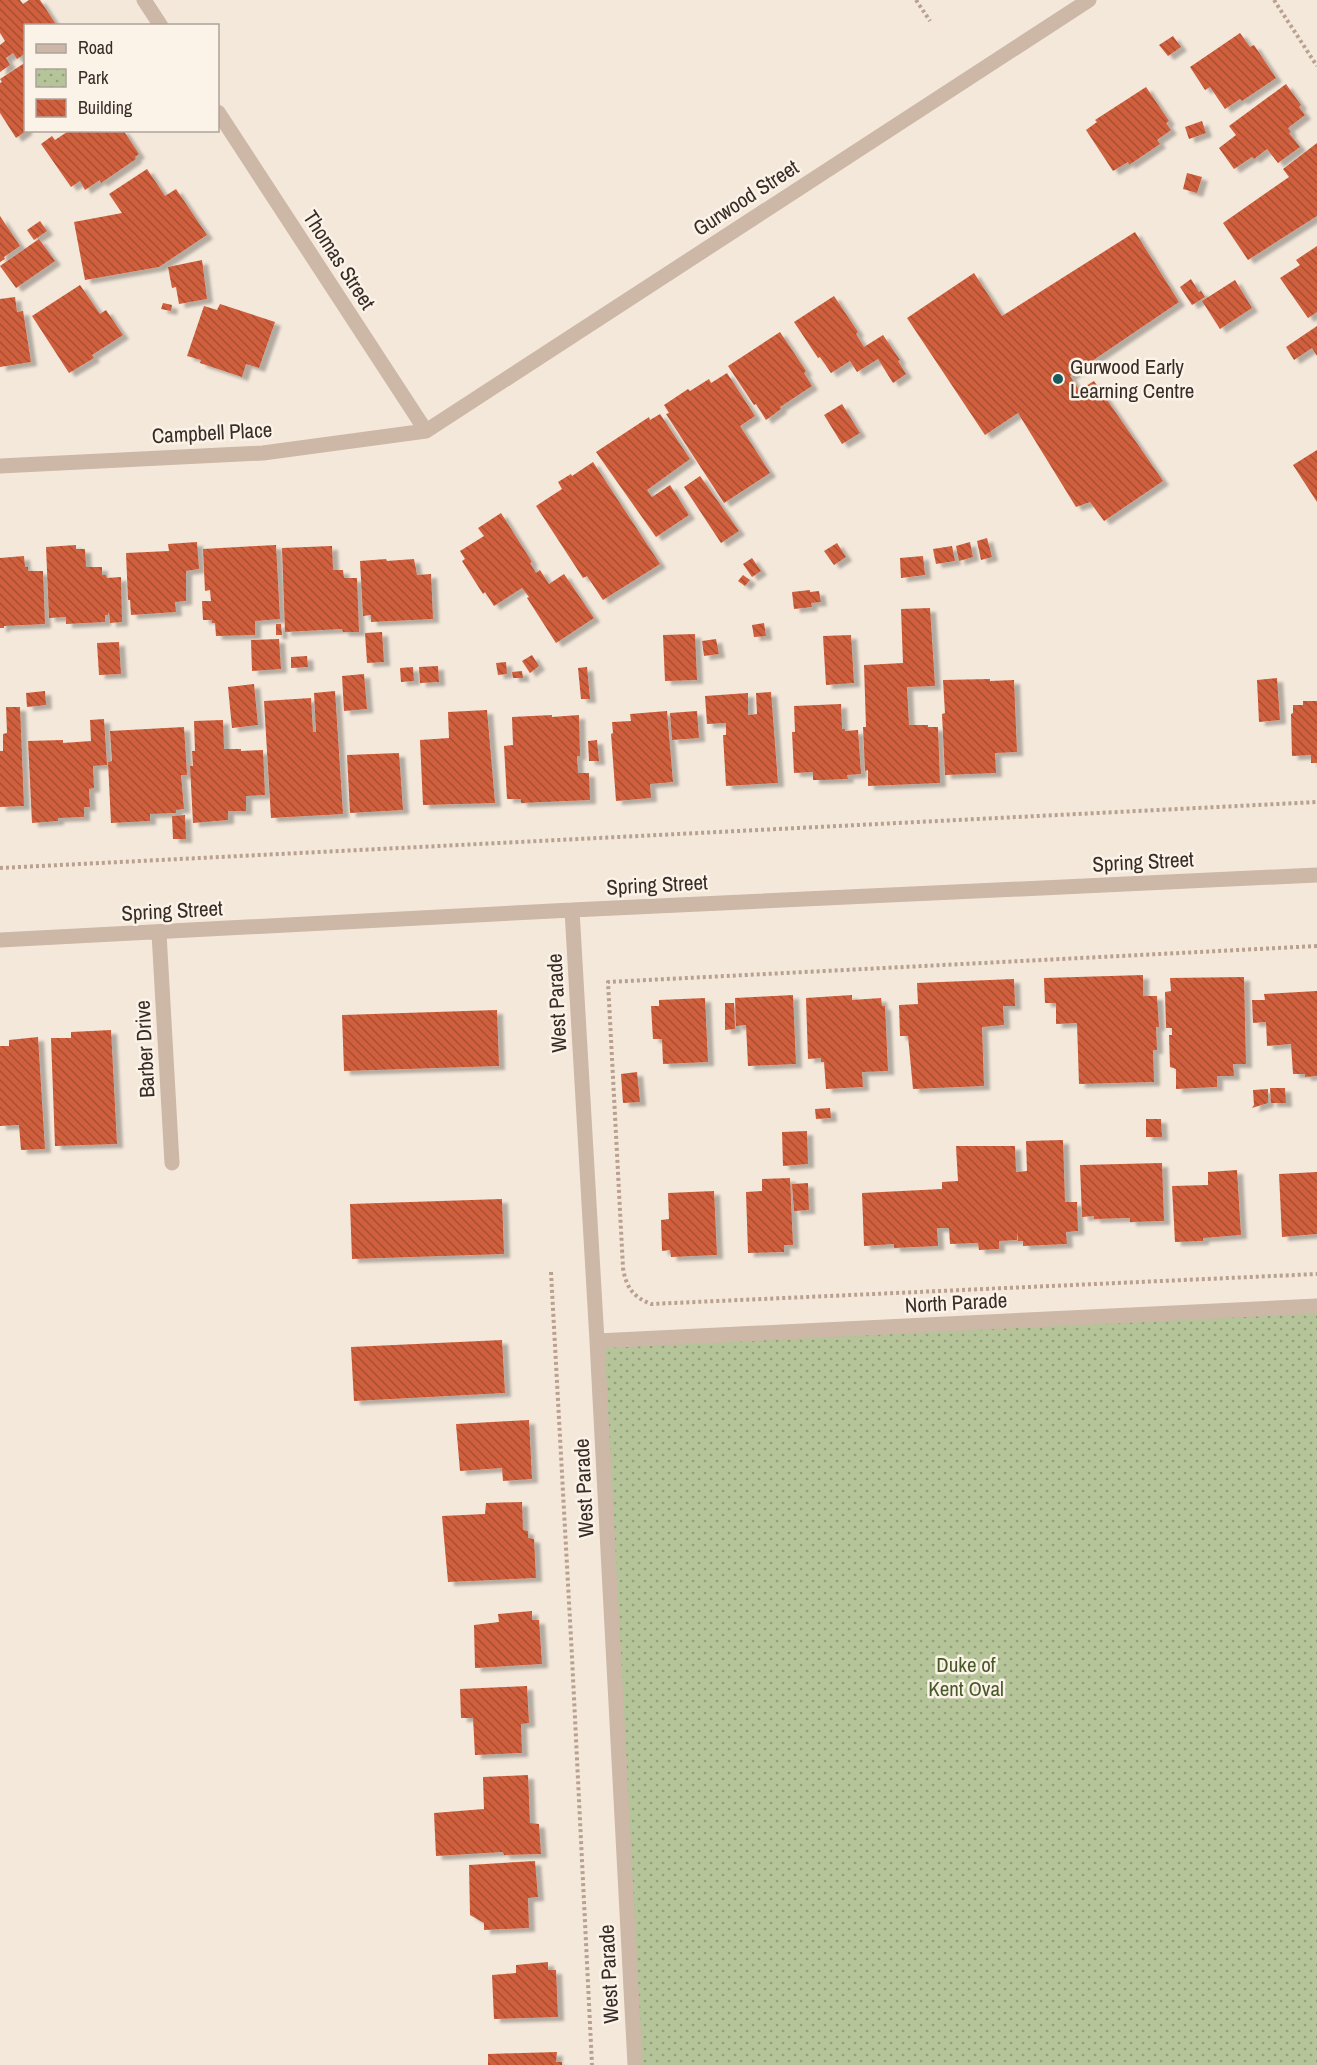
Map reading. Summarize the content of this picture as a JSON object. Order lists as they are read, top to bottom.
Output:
{
  "streets": {
    "street": [
      "Gurwood Street",
      "Thomas Street",
      "Campbell Place",
      "Spring Street",
      "West Parade",
      "Barber Drive",
      "North Parade"
    ]
  },
  "crossings": [
    ["Gurwood Street", "Thomas Street"],
    ["Gurwood Street", "Campbell Place"],
    ["Thomas Street", "Campbell Place"],
    ["Spring Street", "West Parade"],
    ["Spring Street", "Barber Drive"],
    ["West Parade", "North Parade"]
  ],
  "parks": ["Duke of Kent Oval"],
  "places": ["Gurwood Early Learning Centre"],
  "legend": ["Road", "Park", "Building"]
}
